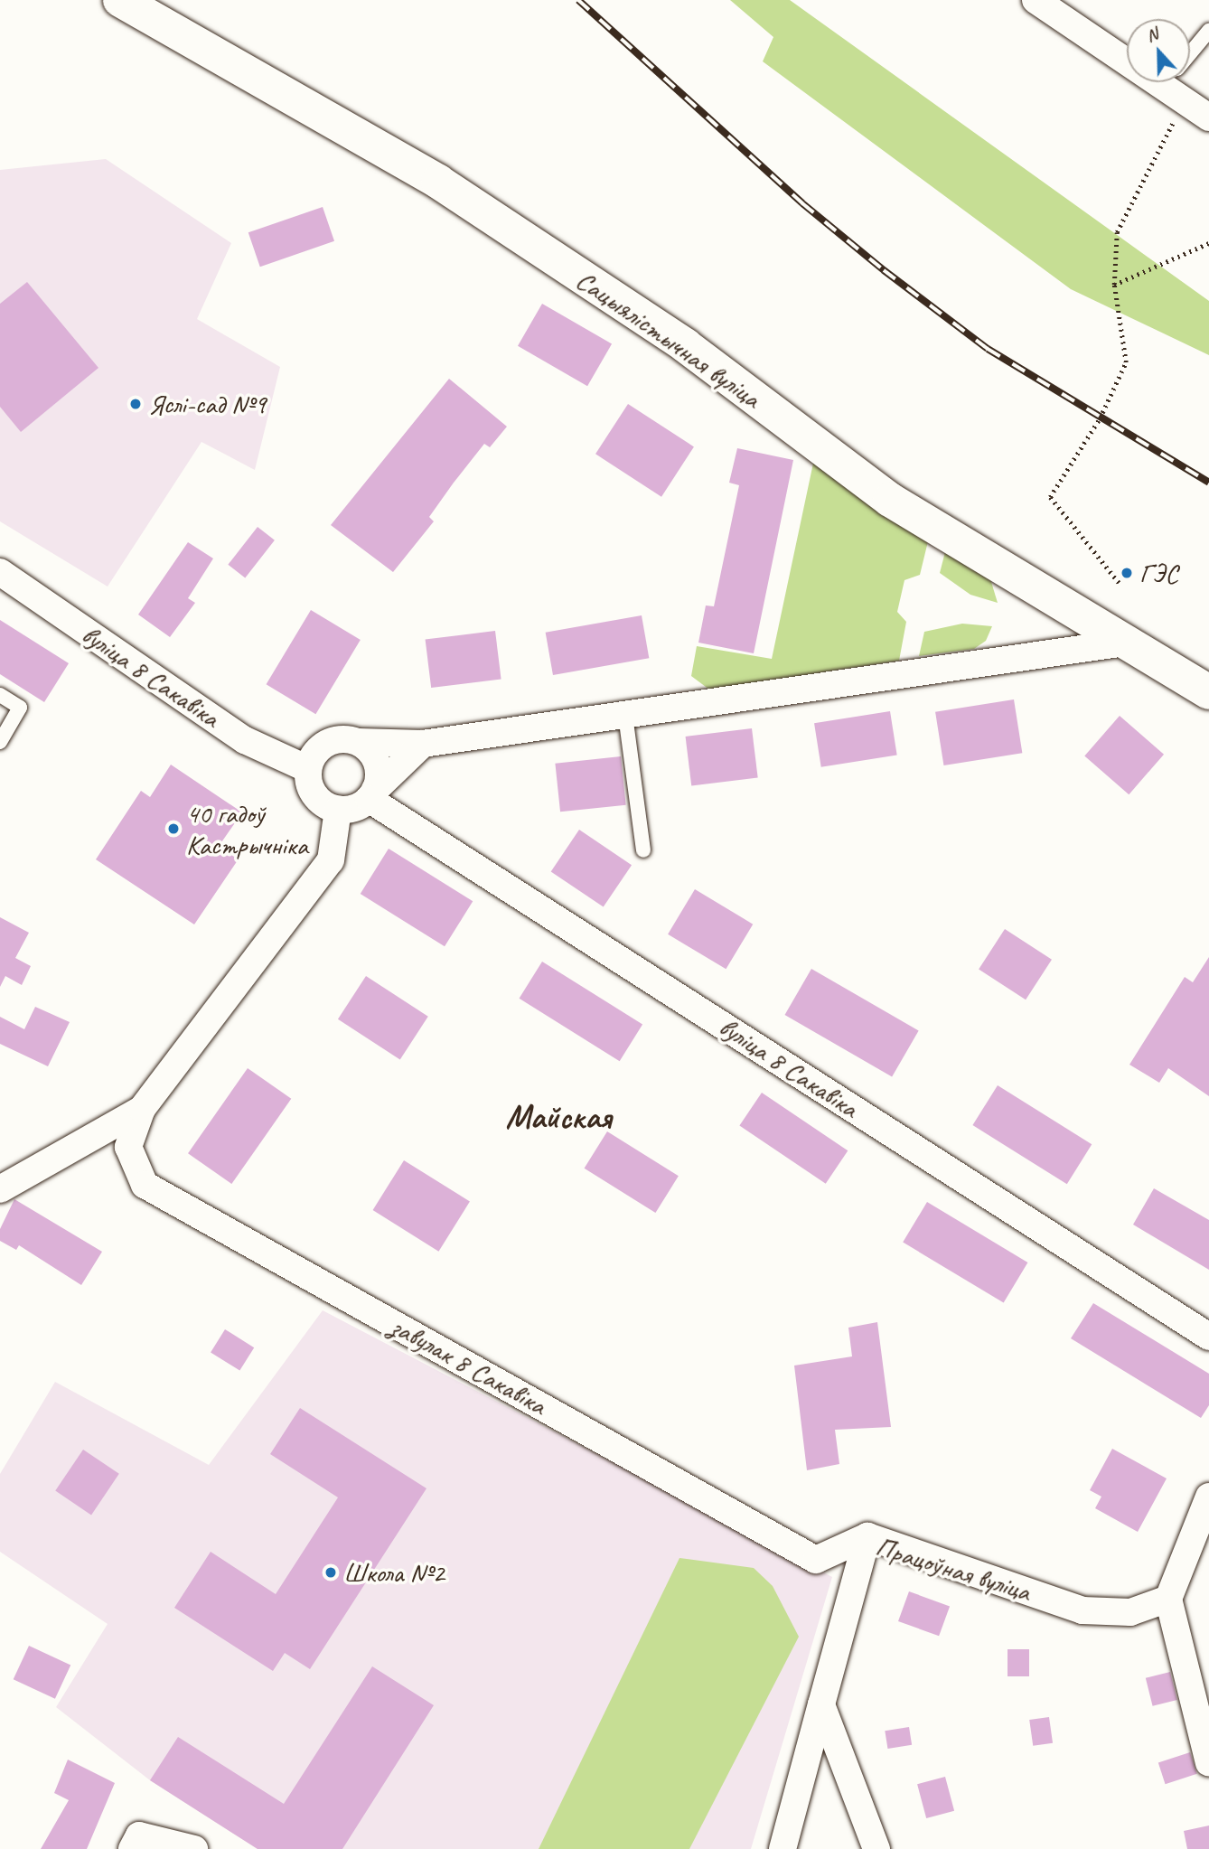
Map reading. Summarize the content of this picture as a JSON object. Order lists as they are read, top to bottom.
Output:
{
  "streets": {
    "street": [
      "Сацыялістычная вуліца",
      "вуліца 8 Сакавіка",
      "завулак 8 Сакавіка",
      "Працоўная вуліца"
    ]
  },
  "crossings": [
    ["завулак 8 Сакавіка", "Працоўная вуліца"]
  ],
  "districts": ["Майская"],
  "places": [
    "Яслі-сад №9",
    "ГЭС",
    "40 гадоў Кастрычніка",
    "Школа №2"
  ],
  "north": "top"
}
